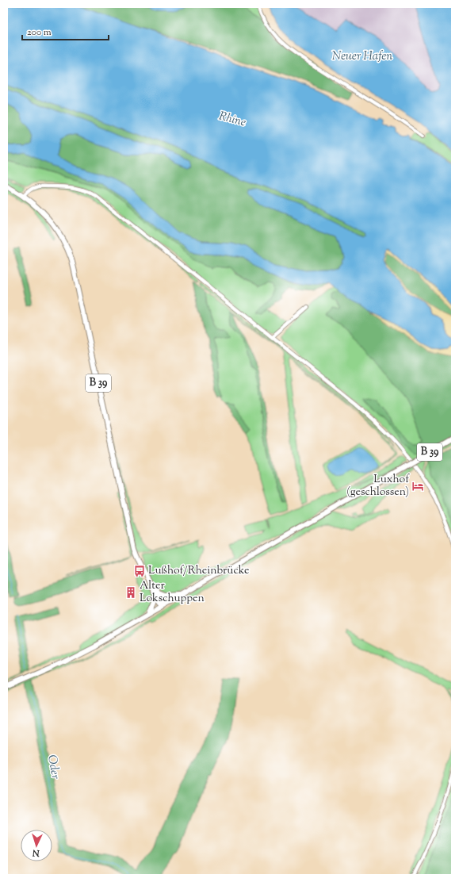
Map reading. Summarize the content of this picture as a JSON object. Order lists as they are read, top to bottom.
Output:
{
  "streets": {
    "main road": ["B 39"]
  },
  "water": ["Neuer Hafen", "Rhine", "Oder"],
  "places": {
    "hotel": ["Luxhof (geschlossen)"],
    "bus stop": ["Lußhof/Rheinbrücke"],
    "building": ["Alter Lokschuppen"]
  },
  "scale_bar": "200 m",
  "north": "bottom"
}
